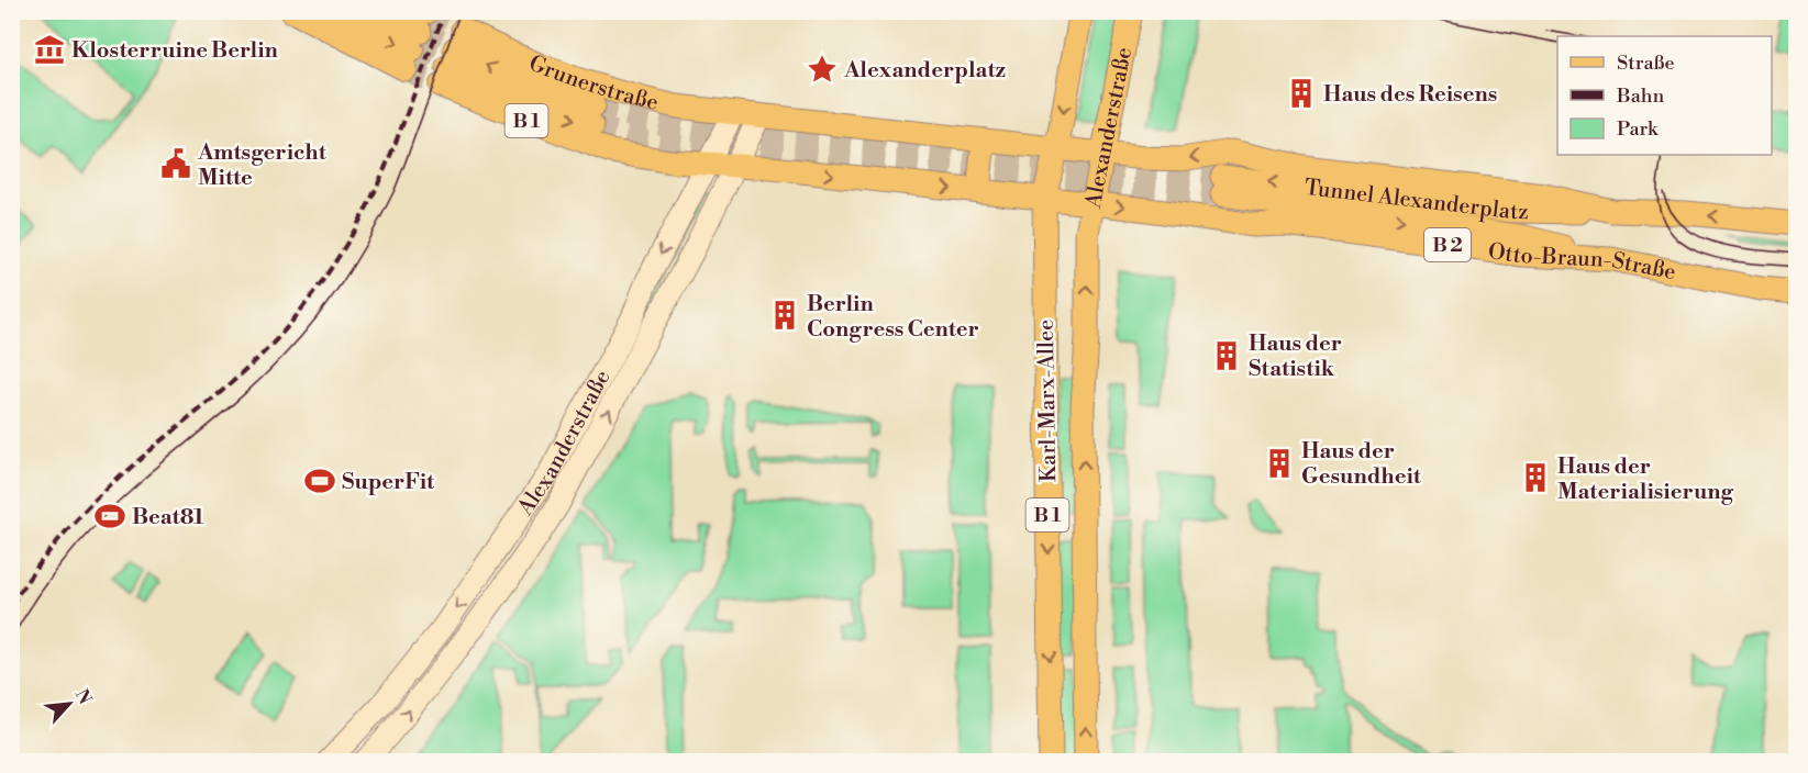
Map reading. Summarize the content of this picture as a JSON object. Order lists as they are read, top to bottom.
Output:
{
  "streets": {
    "main road": [
      "Grunerstraße",
      "Alexanderstraße",
      "B 1",
      "Tunnel Alexanderplatz",
      "B 2",
      "Otto-Braun-Straße",
      "Karl-Marx-Allee"
    ]
  },
  "crossings": [
    ["Grunerstraße", "Alexanderstraße"],
    ["Grunerstraße", "B 1"],
    ["Alexanderstraße", "B 1"],
    ["Alexanderstraße", "Otto-Braun-Straße"],
    ["Alexanderstraße", "Karl-Marx-Allee"],
    ["Tunnel Alexanderplatz", "Otto-Braun-Straße"],
    ["Otto-Braun-Straße", "Karl-Marx-Allee"]
  ],
  "places": {
    "museum": ["Klosterruine Berlin"],
    "place": ["Alexanderplatz"],
    "building": [
      "Haus des Reisens",
      "Berlin Congress Center",
      "Haus der Statistik",
      "Haus der Gesundheit",
      "Haus der Materialisierung"
    ],
    "public building": ["Amtsgericht Mitte"],
    "sports": ["SuperFit", "Beat81"]
  },
  "legend": ["Straße", "Bahn", "Park"],
  "north": "top right"
}
